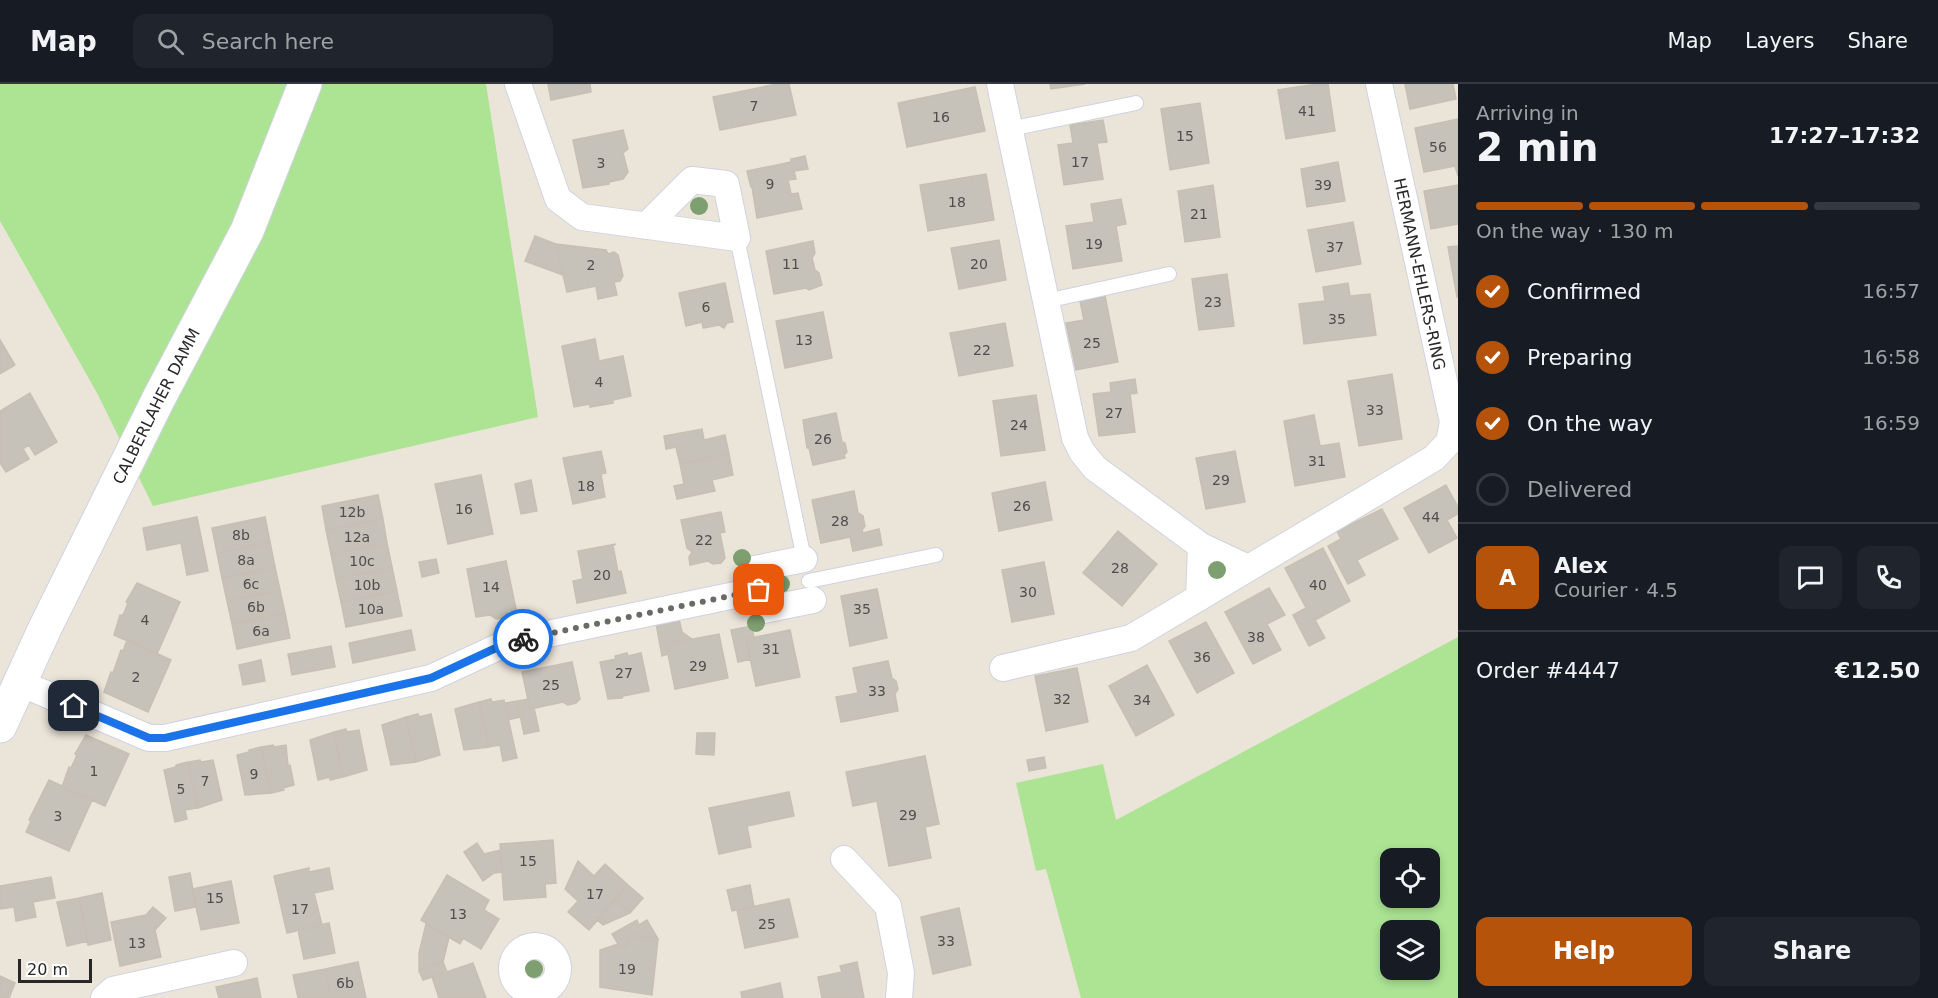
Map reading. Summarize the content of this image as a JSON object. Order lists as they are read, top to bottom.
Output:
{
  "streets": {
    "street": ["HERMANN-EHLERS-RING", "CALBERLAHER DAMM"]
  },
  "house_numbers": [
    "7",
    "41",
    "16",
    "15",
    "56",
    "17",
    "3",
    "9",
    "39",
    "18",
    "21",
    "19",
    "37",
    "11",
    "20",
    "2",
    "23",
    "6",
    "35",
    "13",
    "25",
    "22",
    "4",
    "33",
    "27",
    "24",
    "26",
    "31",
    "29",
    "18",
    "26",
    "16",
    "12b",
    "44",
    "28",
    "8b",
    "12a",
    "22",
    "8a",
    "10c",
    "28",
    "20",
    "6c",
    "10b",
    "40",
    "14",
    "30",
    "6b",
    "10a",
    "35",
    "4",
    "6a",
    "38",
    "31",
    "36",
    "29",
    "27",
    "2",
    "25",
    "33",
    "32",
    "34",
    "1",
    "9",
    "7",
    "5",
    "29",
    "3",
    "15",
    "17",
    "15",
    "17",
    "13",
    "25",
    "33",
    "13",
    "19",
    "6b"
  ],
  "scale_bar": "20 m",
  "page": {
    "header": "Map",
    "search": "Search here",
    "nav": ["Map", "Layers", "Share"],
    "heading": ["2 min", "Arriving in", "17:27–17:32"],
    "panel": [
      "Alex",
      "Courier · 4.5",
      "Order #4447",
      "€12.50"
    ],
    "bar": "On the way · 130 m",
    "list": [
      ["Confirmed", "16:57"],
      ["Preparing", "16:58"],
      ["On the way", "16:59"],
      "Delivered"
    ],
    "round": "A",
    "buttons": ["Help", "Share"],
    "scale": "20 m"
  }
}
